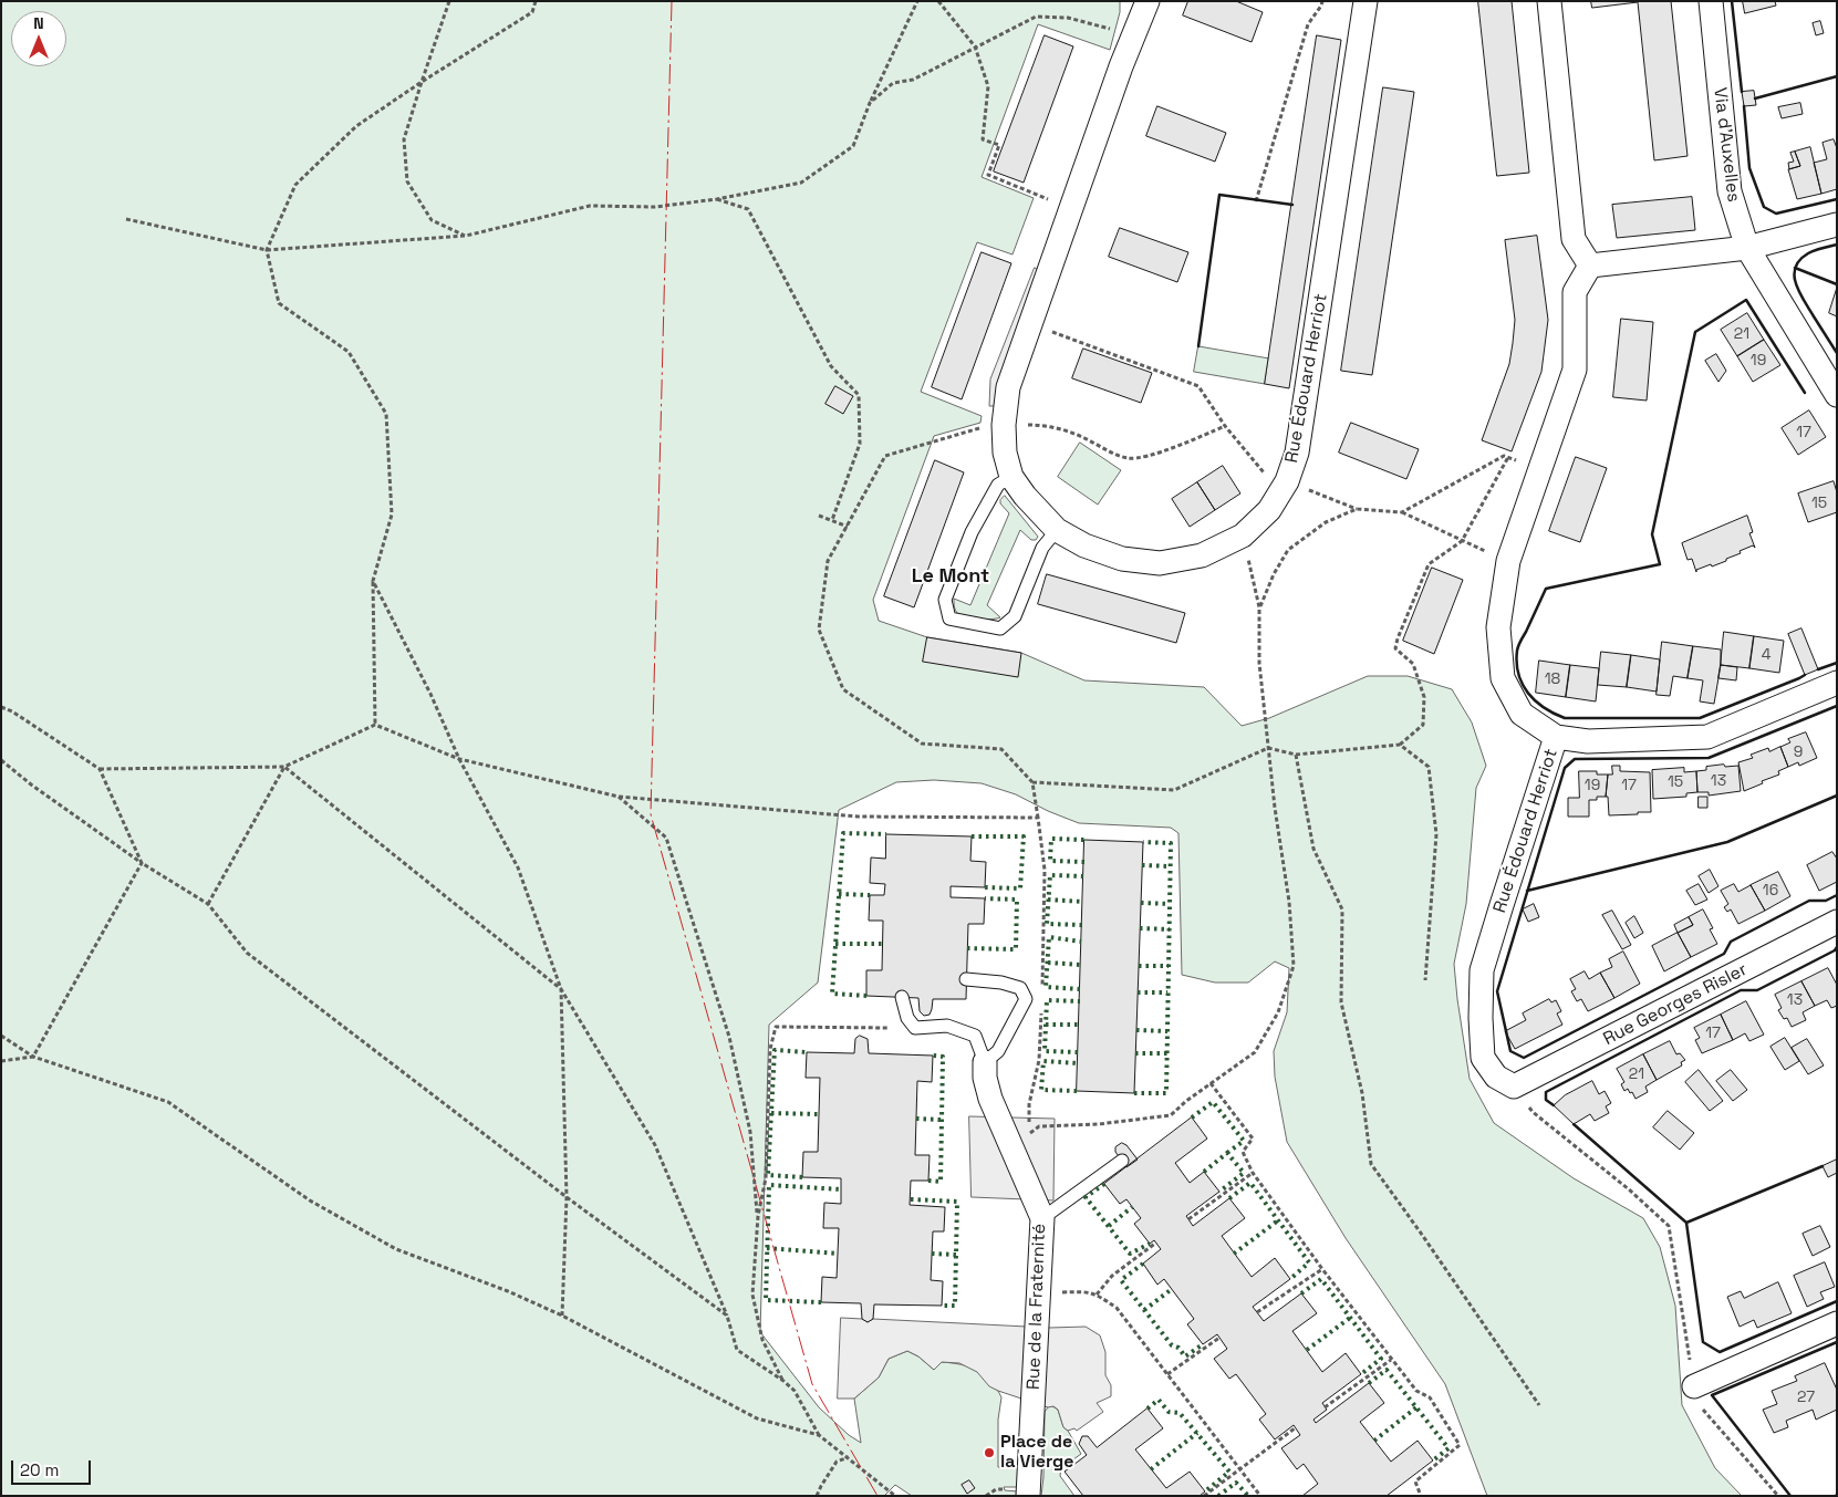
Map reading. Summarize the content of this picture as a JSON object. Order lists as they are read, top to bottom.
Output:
{
  "streets": {
    "street": [
      "Via d'Auxelles",
      "Rue Édouard Herriot",
      "Rue Georges Risler",
      "Rue de la Fraternité"
    ]
  },
  "crossings": [
    ["Rue Édouard Herriot", "Rue Georges Risler"]
  ],
  "districts": ["Le Mont"],
  "places": ["Place de la Vierge"],
  "house_numbers": [
    "21",
    "19",
    "17",
    "15",
    "4",
    "18",
    "9",
    "13",
    "15",
    "19",
    "17",
    "16",
    "13",
    "17",
    "21",
    "27"
  ],
  "scale_bar": "20 m",
  "north": "top"
}
